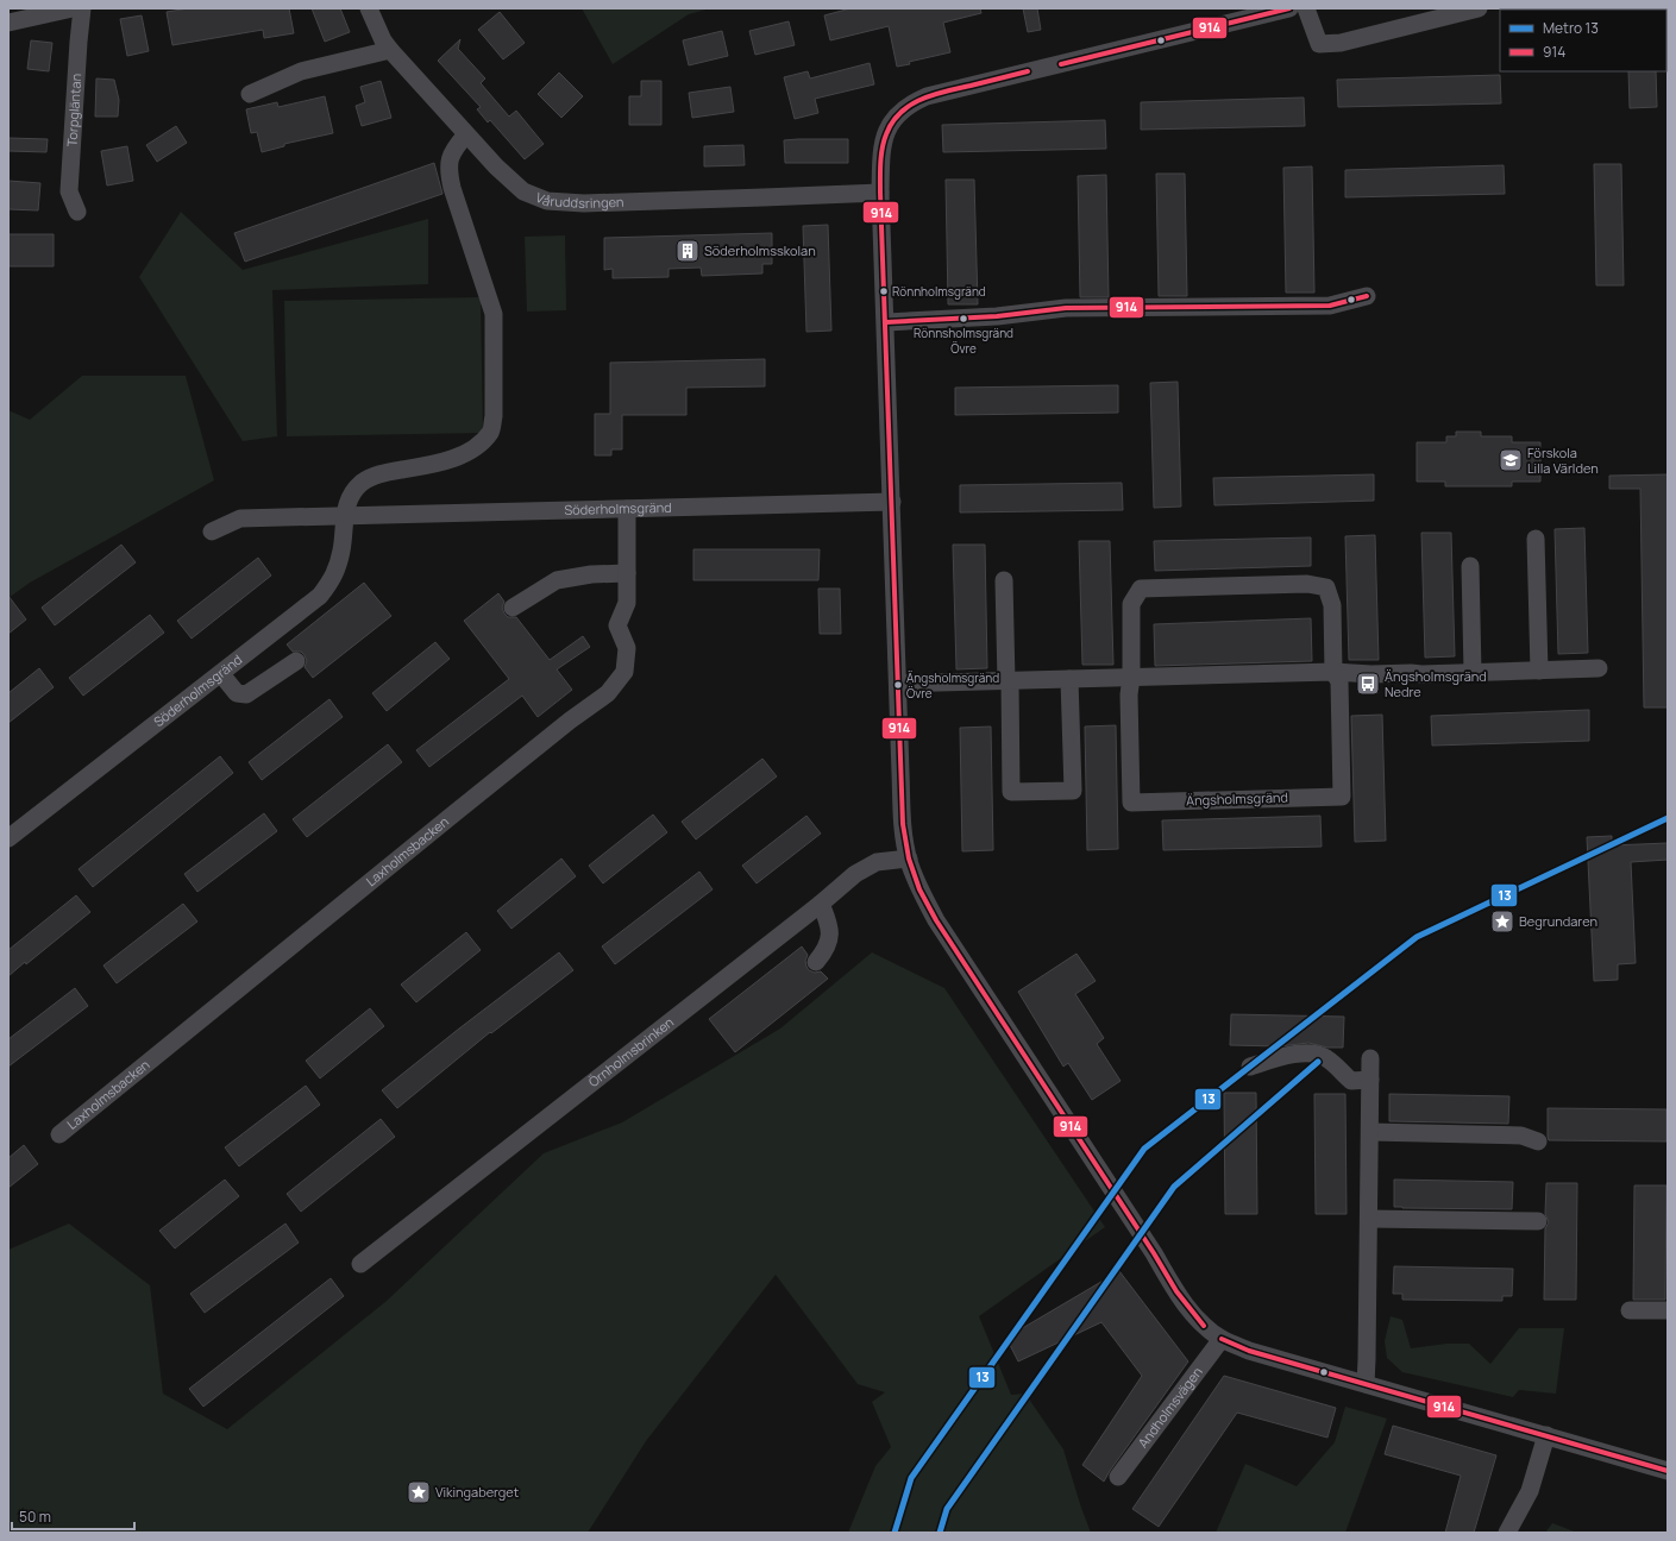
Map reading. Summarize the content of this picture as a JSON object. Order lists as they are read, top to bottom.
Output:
{
  "streets": {
    "street": [
      "Torpgläntan",
      "Våruddsringen",
      "Söderholmsgränd",
      "Ängsholmsgränd",
      "Laxholmsbacken",
      "Örnholmsbrinken",
      "Andholmsvägen"
    ]
  },
  "crossings": [
    ["Söderholmsgränd", "Laxholmsbacken"]
  ],
  "places": {
    "building": ["Söderholmsskolan"],
    "other": ["Rönnholmsgränd", "Rönnsholmsgränd Övre", "Ängsholmsgränd Övre"],
    "school or university": ["Förskola Lilla Världen"],
    "bus stop": ["Ängsholmsgränd Nedre"],
    "place": ["Begrundaren", "Vikingaberget"]
  },
  "lines": ["transit line 914", "metro line 13"],
  "legend": ["Metro 13", "914"],
  "scale_bar": "50 m"
}
